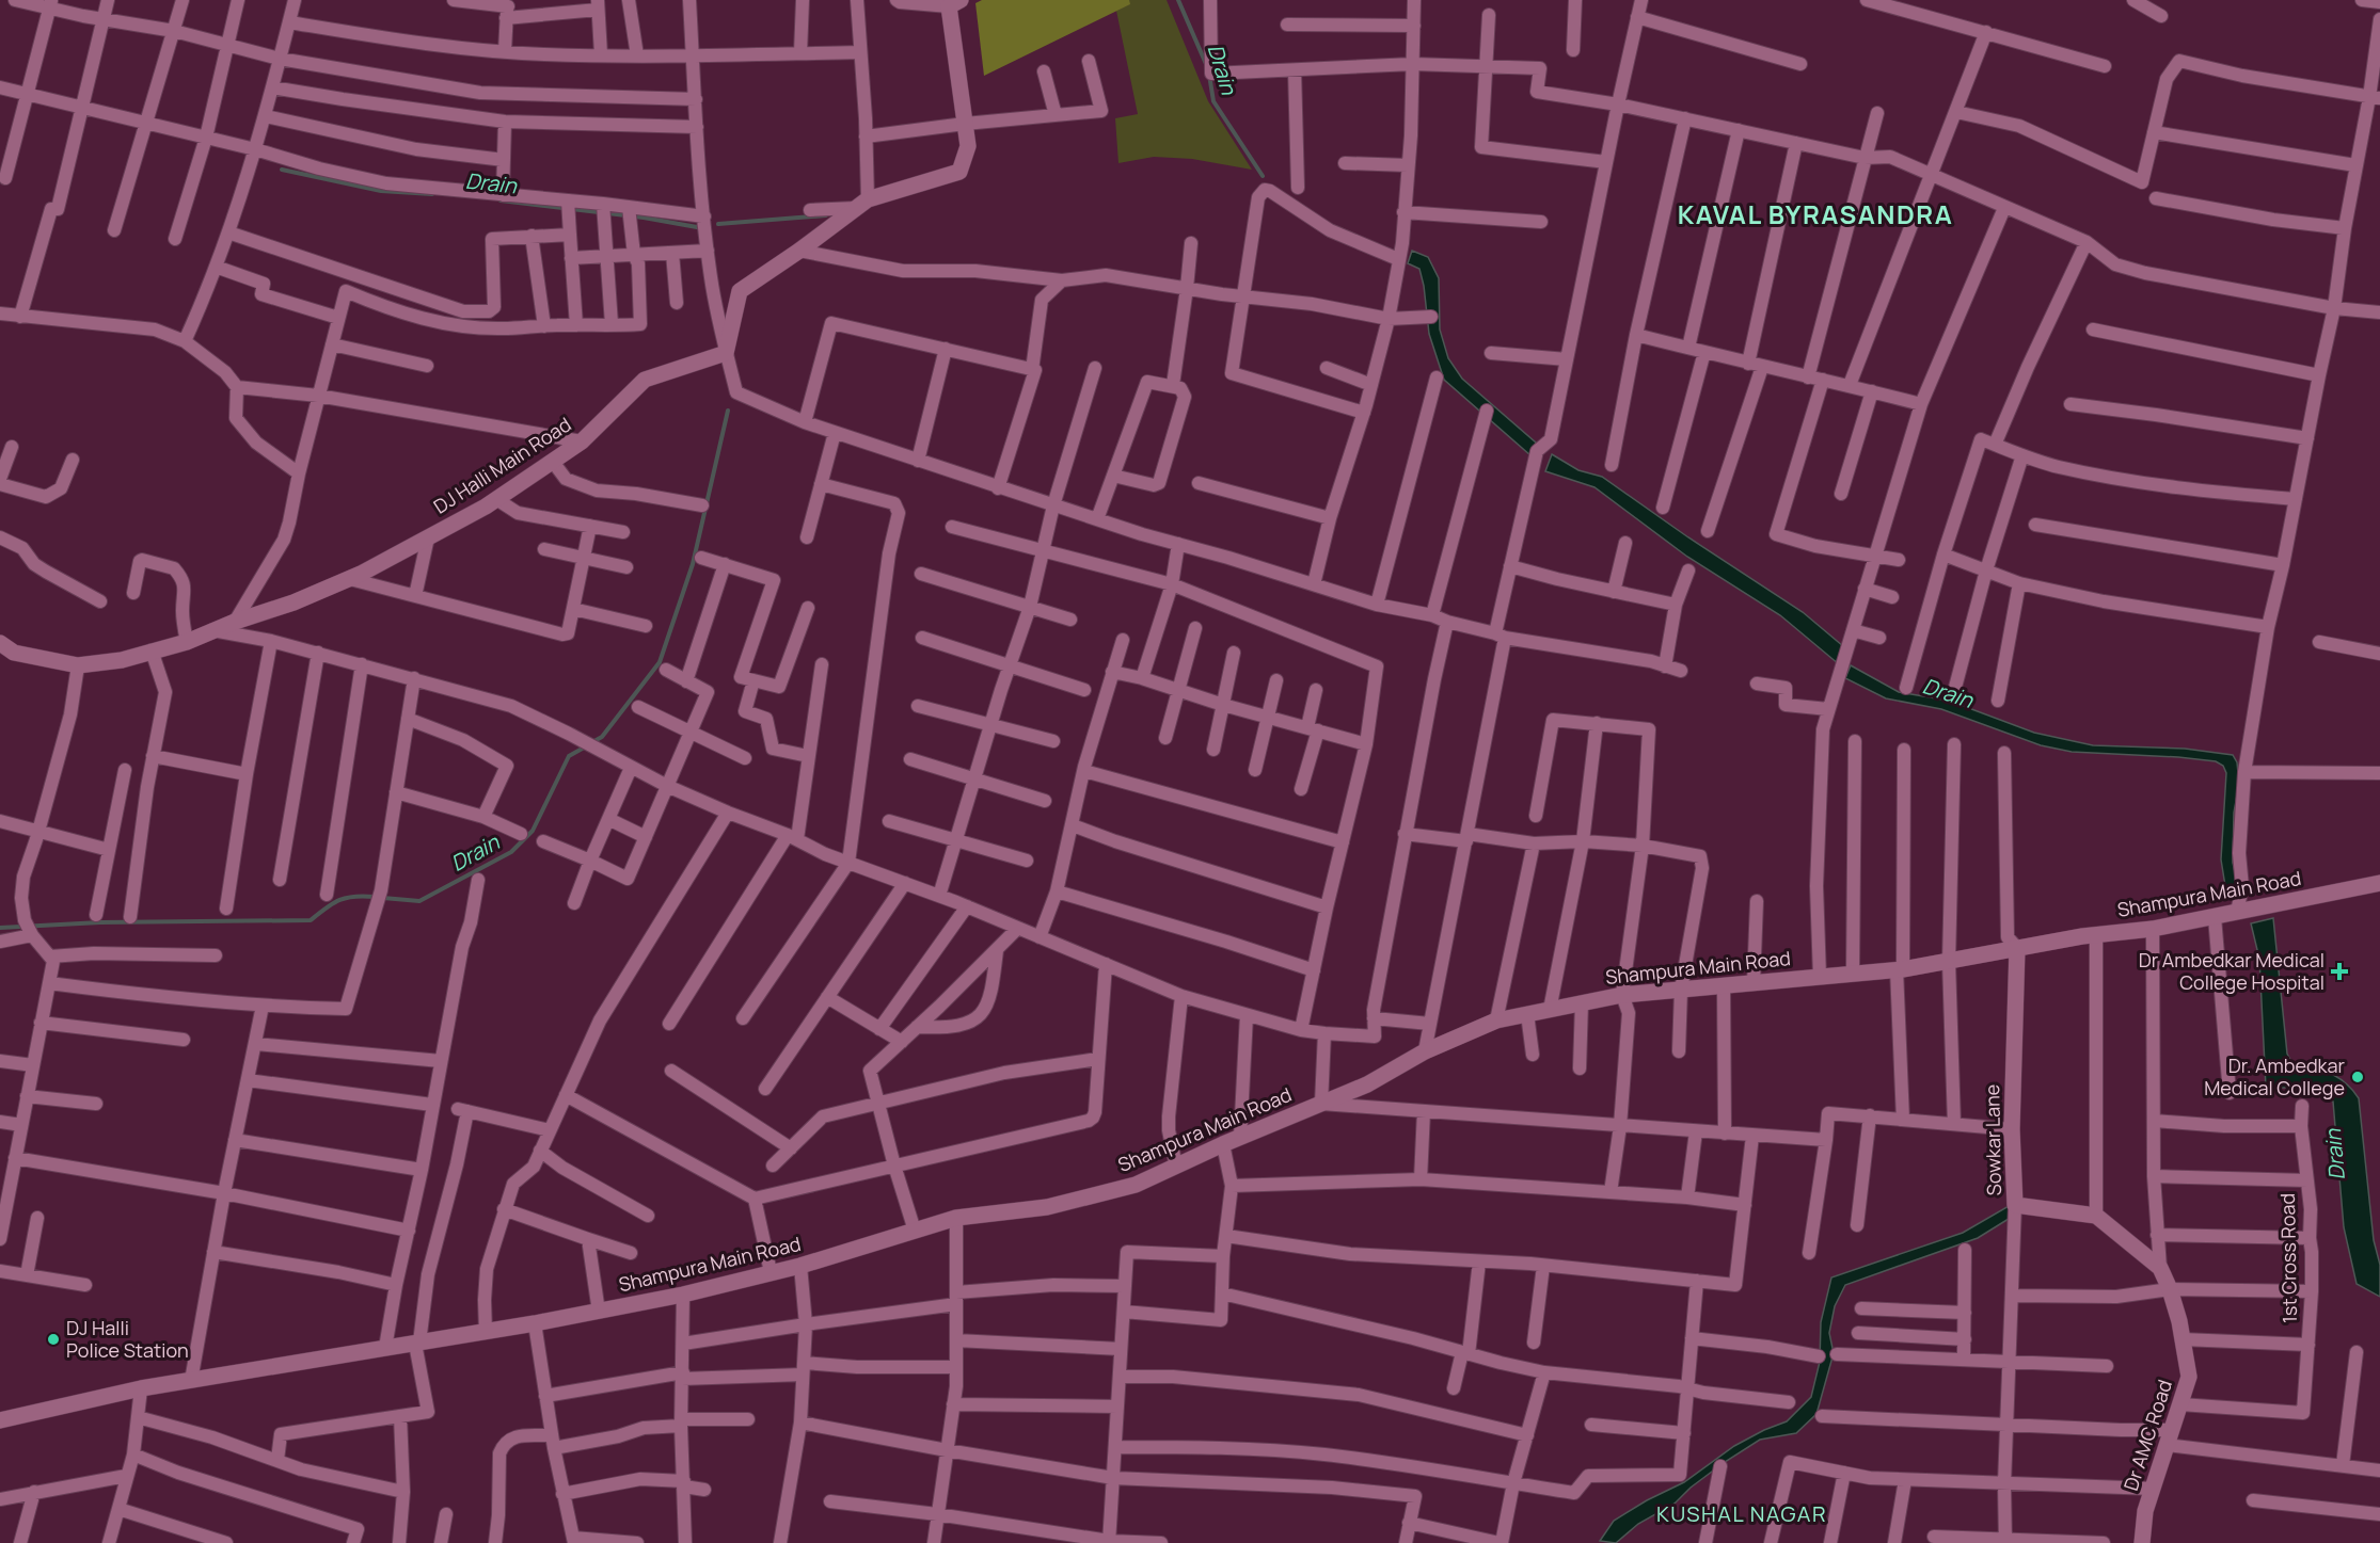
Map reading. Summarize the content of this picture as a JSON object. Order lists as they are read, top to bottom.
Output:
{
  "streets": {
    "street": [
      "DJ Halli Main Road",
      "Shampura Main Road",
      "Sowkar Lane",
      "1st Cross Road",
      "Dr AMC Road"
    ]
  },
  "crossings": [
    ["Shampura Main Road", "Sowkar Lane"],
    ["1st Cross Road", "Dr AMC Road"]
  ],
  "districts": ["KAVAL BYRASANDRA", "KUSHAL NAGAR"],
  "water": ["Drain"],
  "places": {
    "health": ["Dr Ambedkar Medical College Hospital"],
    "other": ["Dr. Ambedkar Medical College", "DJ Halli Police Station"]
  }
}
